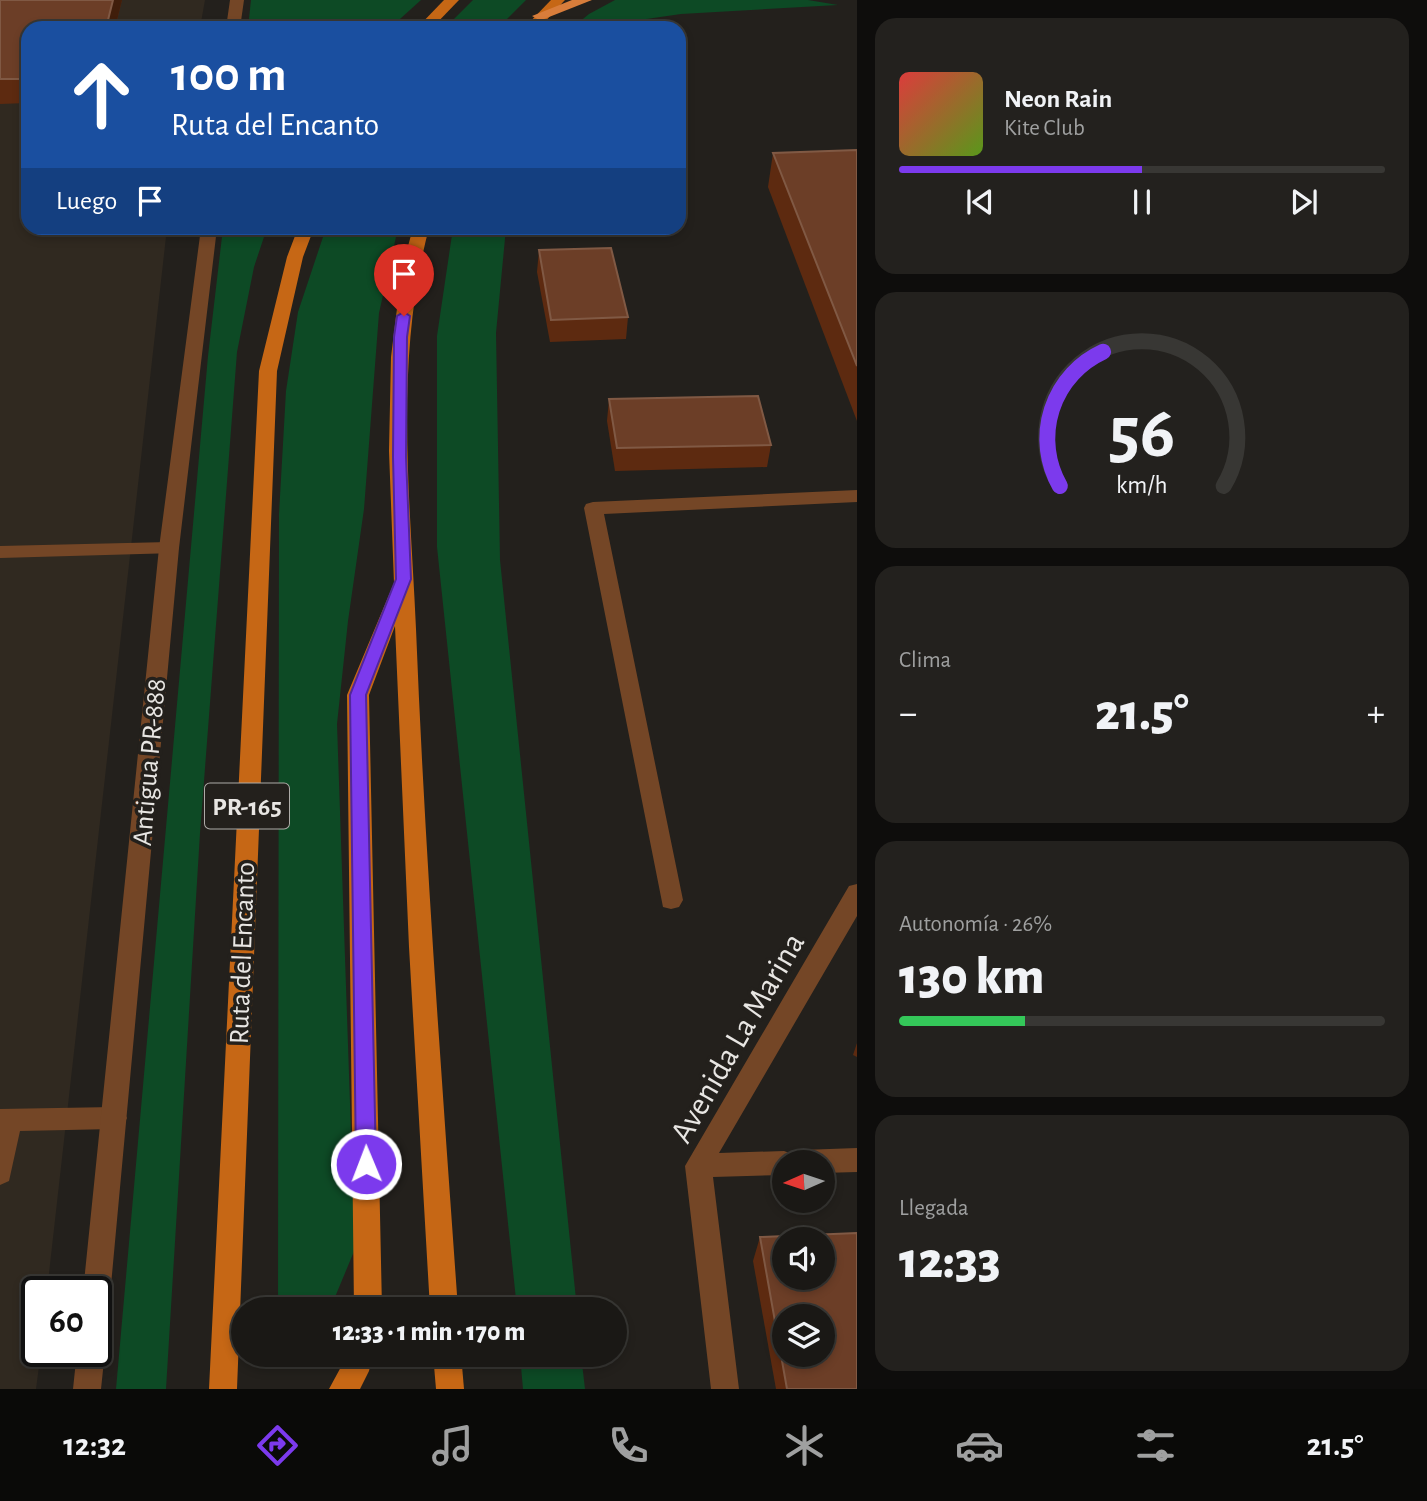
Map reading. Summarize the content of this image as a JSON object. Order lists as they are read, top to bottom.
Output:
{
  "streets": {
    "main road": ["PR-165", "Ruta del Encanto"],
    "street": ["Antigua PR-888", "Avenida La Marina"]
  },
  "north": "left",
  "page": {
    "turn": ["100 m", "Ruta del Encanto"],
    "song": ["Neon Rain", "Kite Club"],
    "then": "Luego",
    "tile": [
      "Clima",
      ["Autonomía · 26%", "130 km"],
      ["Llegada", "12:33"]
    ],
    "heat": ["−", "21.5°", "+"],
    "limit": "60",
    "trip": "12:33 · 1 min · 170 m",
    "tabs": ["12:32", "21.5°"],
    "gauge": ["56", "km/h"]
  }
}
